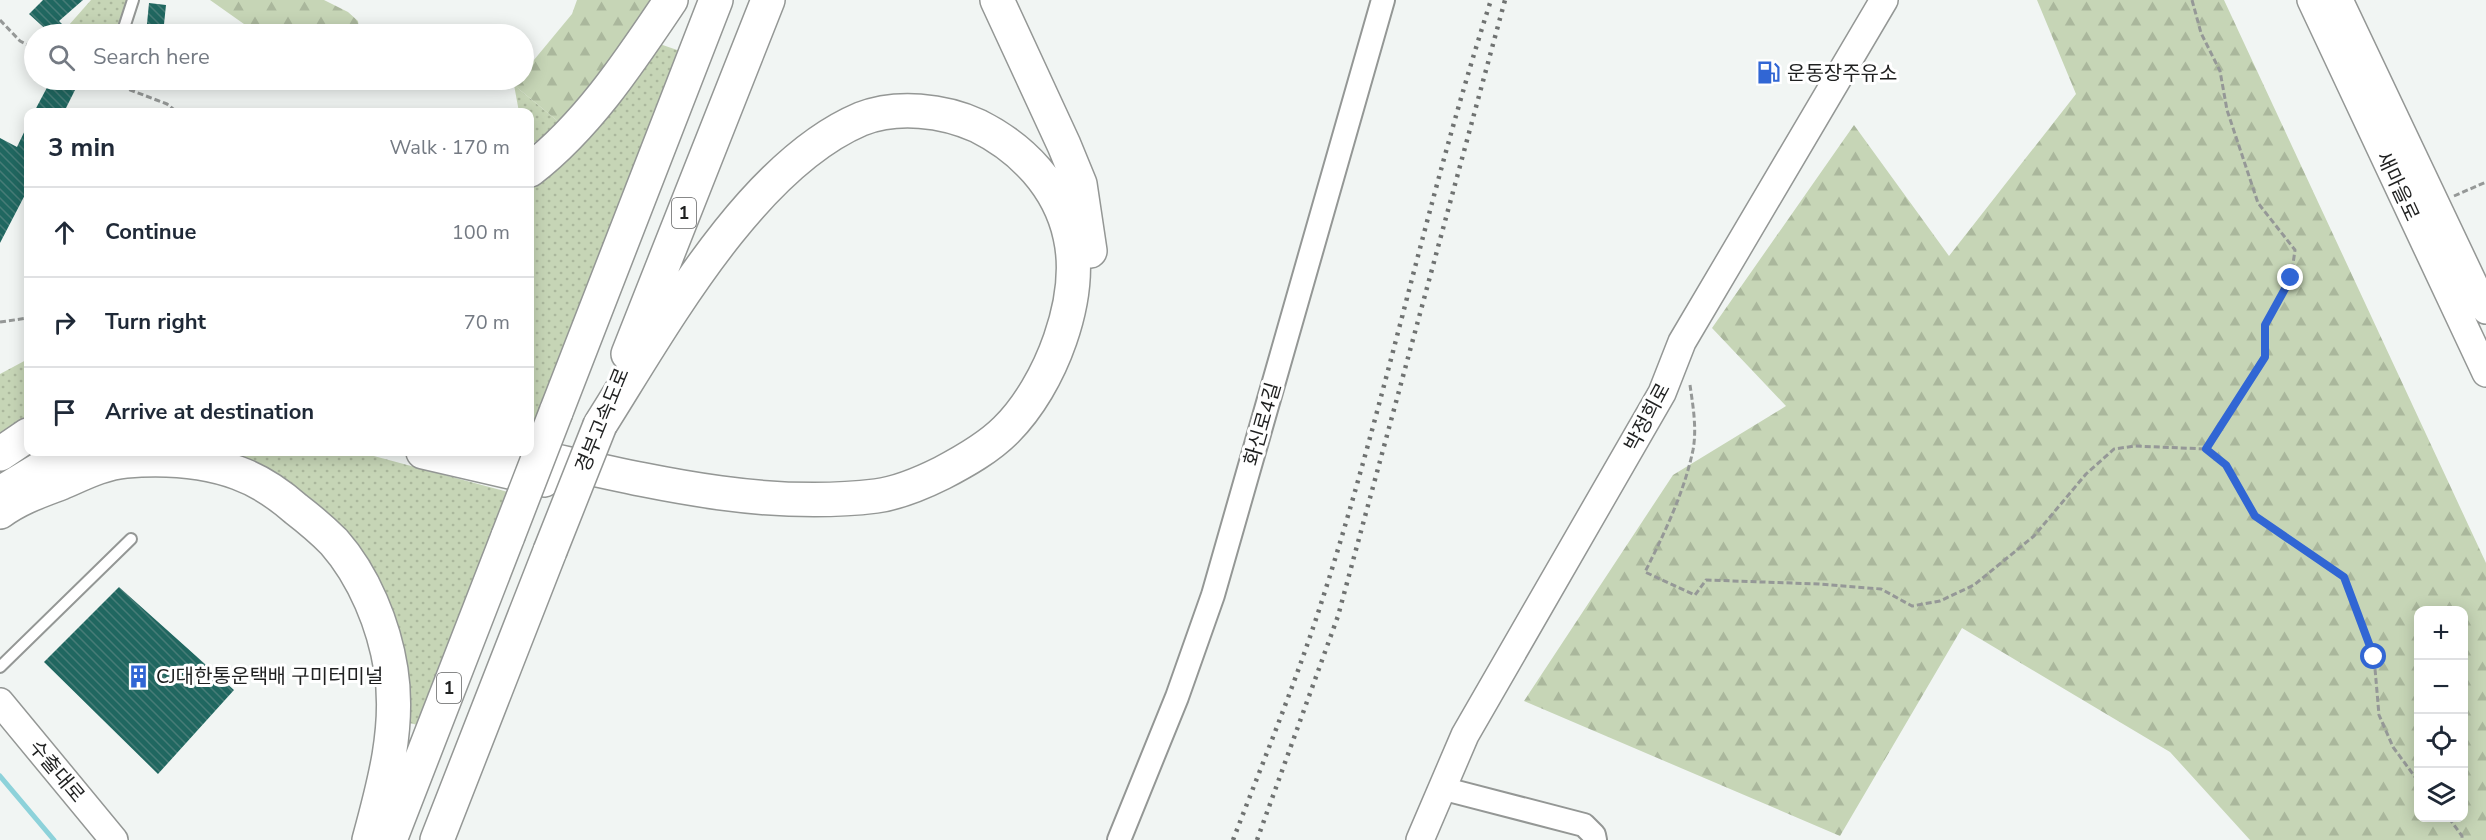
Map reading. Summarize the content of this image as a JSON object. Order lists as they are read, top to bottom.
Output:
{
  "streets": {
    "highway": ["1", "경부고속도로"],
    "street": [
      "새마을로",
      "박정희로",
      "화신로4길",
      "수출대로"
    ]
  },
  "places": {
    "fuel station": ["운동장주유소"],
    "building": ["CJ대한통운택배 구미터미널"]
  },
  "page": {
    "search": "Search here",
    "heading": ["3 min", "Walk · 170 m"],
    "list": [
      ["Continue", "100 m"],
      ["Turn right", "70 m"],
      "Arrive at destination"
    ],
    "map_buttons": ["+", "−"]
  }
}
